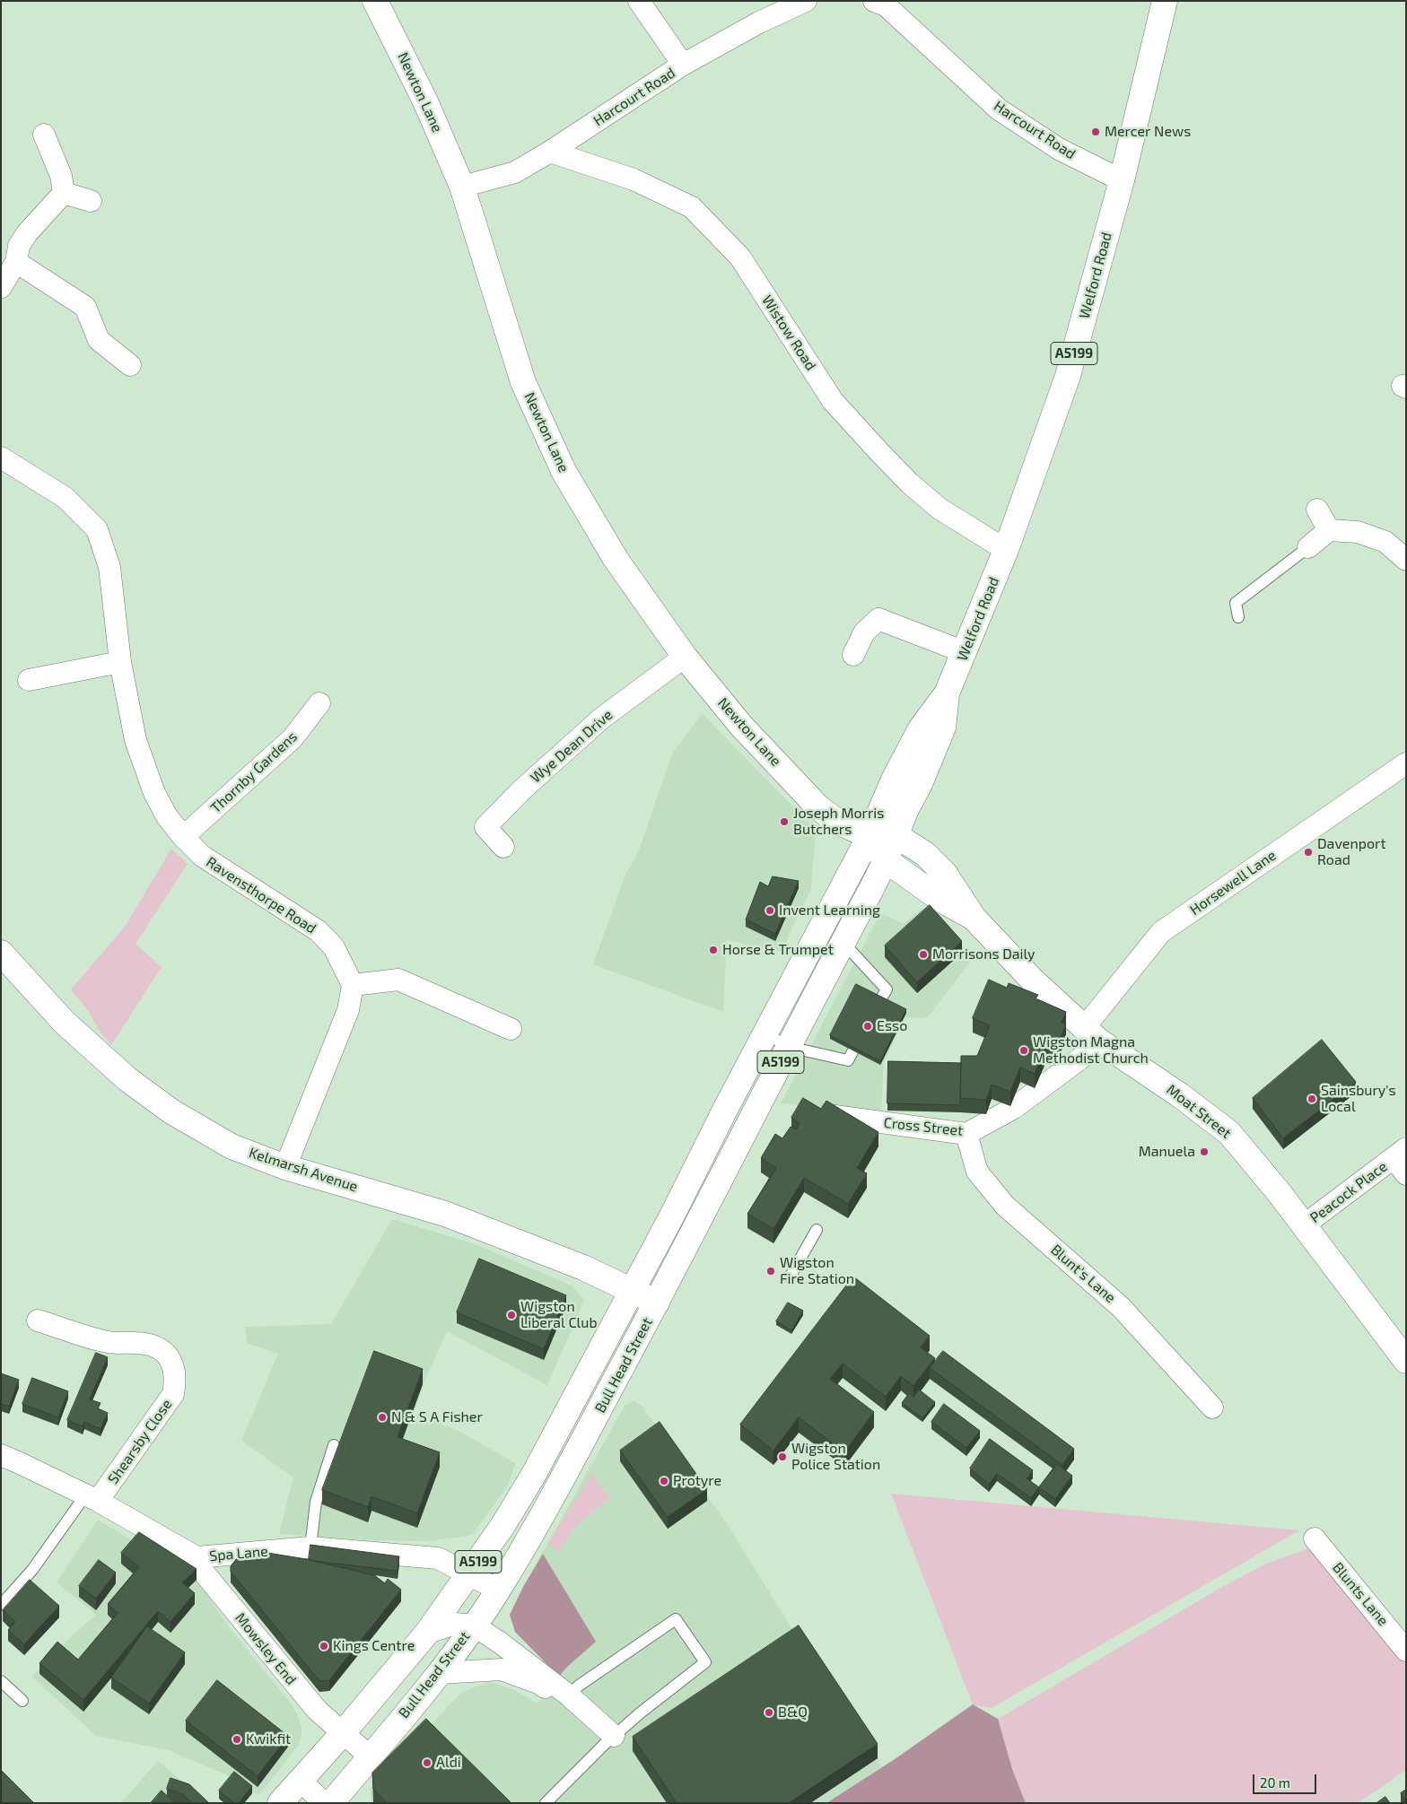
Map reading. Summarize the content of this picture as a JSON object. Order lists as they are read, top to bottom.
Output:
{
  "streets": {
    "main road": [
      "Newton Lane",
      "Welford Road",
      "A5199",
      "Moat Street",
      "Kelmarsh Avenue",
      "Bull Head Street"
    ],
    "street": [
      "Harcourt Road",
      "Wistow Road",
      "Wye Dean Drive",
      "Thornby Gardens",
      "Horsewell Lane",
      "Ravensthorpe Road",
      "Cross Street",
      "Peacock Place",
      "Blunt's Lane",
      "Shearsby Close",
      "Spa Lane",
      "Blunts Lane",
      "Mowsley End"
    ]
  },
  "crossings": [
    ["Newton Lane", "Harcourt Road"],
    ["Newton Lane", "Welford Road"],
    ["Newton Lane", "Wye Dean Drive"],
    ["Newton Lane", "Moat Street"],
    ["Newton Lane", "Bull Head Street"],
    ["Harcourt Road", "Welford Road"],
    ["Harcourt Road", "Wistow Road"],
    ["Welford Road", "Wistow Road"],
    ["Welford Road", "Moat Street"],
    ["Welford Road", "Bull Head Street"],
    ["Thornby Gardens", "Ravensthorpe Road"],
    ["Horsewell Lane", "Moat Street"],
    ["Horsewell Lane", "Cross Street"],
    ["Moat Street", "Cross Street"],
    ["Moat Street", "Peacock Place"],
    ["Moat Street", "Bull Head Street"],
    ["Cross Street", "Blunt's Lane"],
    ["Kelmarsh Avenue", "Bull Head Street"],
    ["Bull Head Street", "Spa Lane"],
    ["Bull Head Street", "Mowsley End"],
    ["Shearsby Close", "Spa Lane"],
    ["Spa Lane", "Mowsley End"]
  ],
  "places": [
    "Mercer News",
    "Joseph Morris Butchers",
    "Davenport Road",
    "Invent Learning",
    "Horse & Trumpet",
    "Morrisons Daily",
    "Esso",
    "Wigston Magna Methodist Church",
    "Sainsbury's Local",
    "Manuela",
    "Wigston Fire Station",
    "Wigston Liberal Club",
    "N & S A Fisher",
    "Wigston Police Station",
    "Protyre",
    "Kings Centre",
    "B&Q",
    "Kwikfit",
    "Aldi"
  ],
  "scale_bar": "20 m"
}
